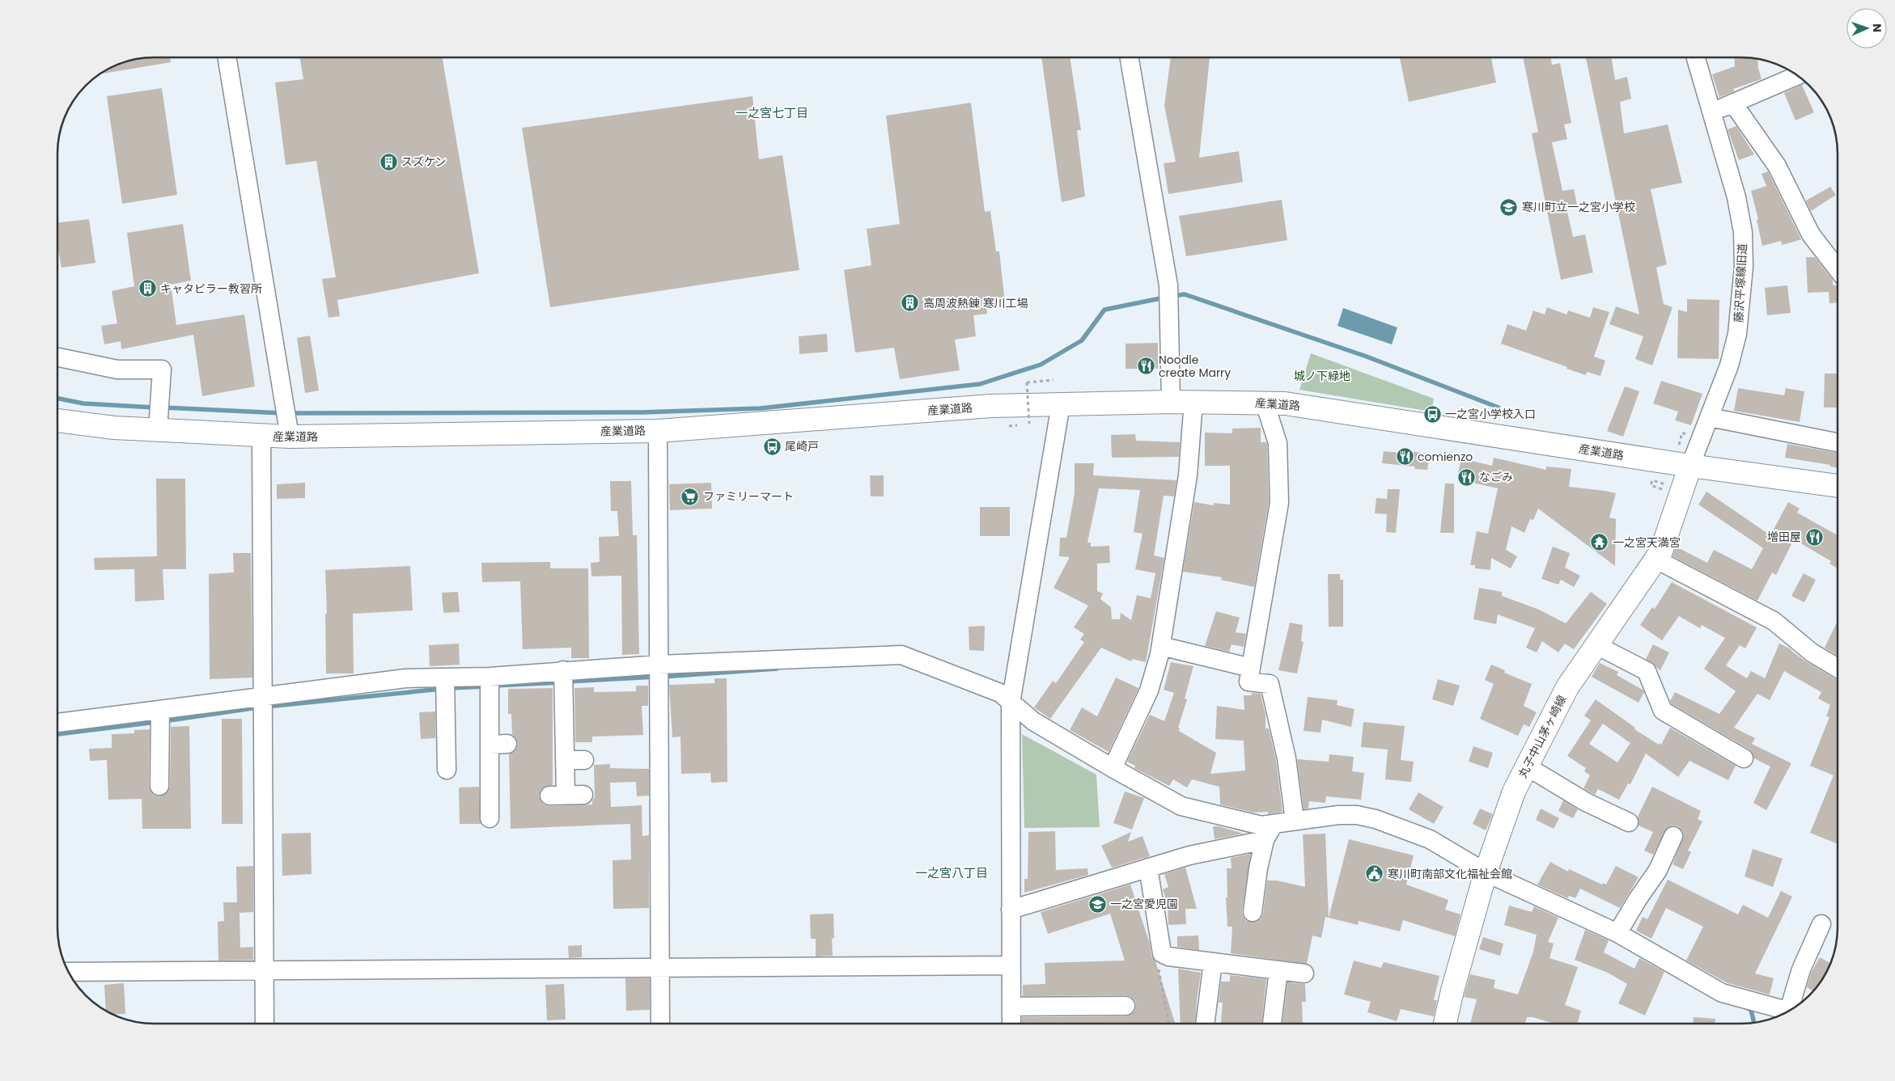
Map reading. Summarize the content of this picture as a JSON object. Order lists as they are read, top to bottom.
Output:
{
  "streets": {
    "main road": ["産業道路", "丸子中山茅ヶ崎線"],
    "street": ["藤沢平塚線旧道"]
  },
  "crossings": [
    ["藤沢平塚線旧道", "産業道路"],
    ["藤沢平塚線旧道", "丸子中山茅ヶ崎線"],
    ["産業道路", "丸子中山茅ヶ崎線"]
  ],
  "districts": ["一之宮七丁目", "一之宮八丁目"],
  "parks": ["城ノ下緑地"],
  "places": {
    "building": ["スズケン", "キャタピラー教習所", "高周波熱錬 寒川工場"],
    "school or university": ["寒川町立一之宮小学校", "一之宮愛児園"],
    "restaurant": [
      "Noodle create Marry",
      "comienzo",
      "なごみ",
      "増田屋"
    ],
    "bus stop": ["一之宮小学校入口", "尾崎戸"],
    "supermarket": ["ファミリーマート"],
    "temple": ["一之宮天満宮"],
    "public building": ["寒川町南部文化福祉会館"]
  },
  "north": "right"
}
